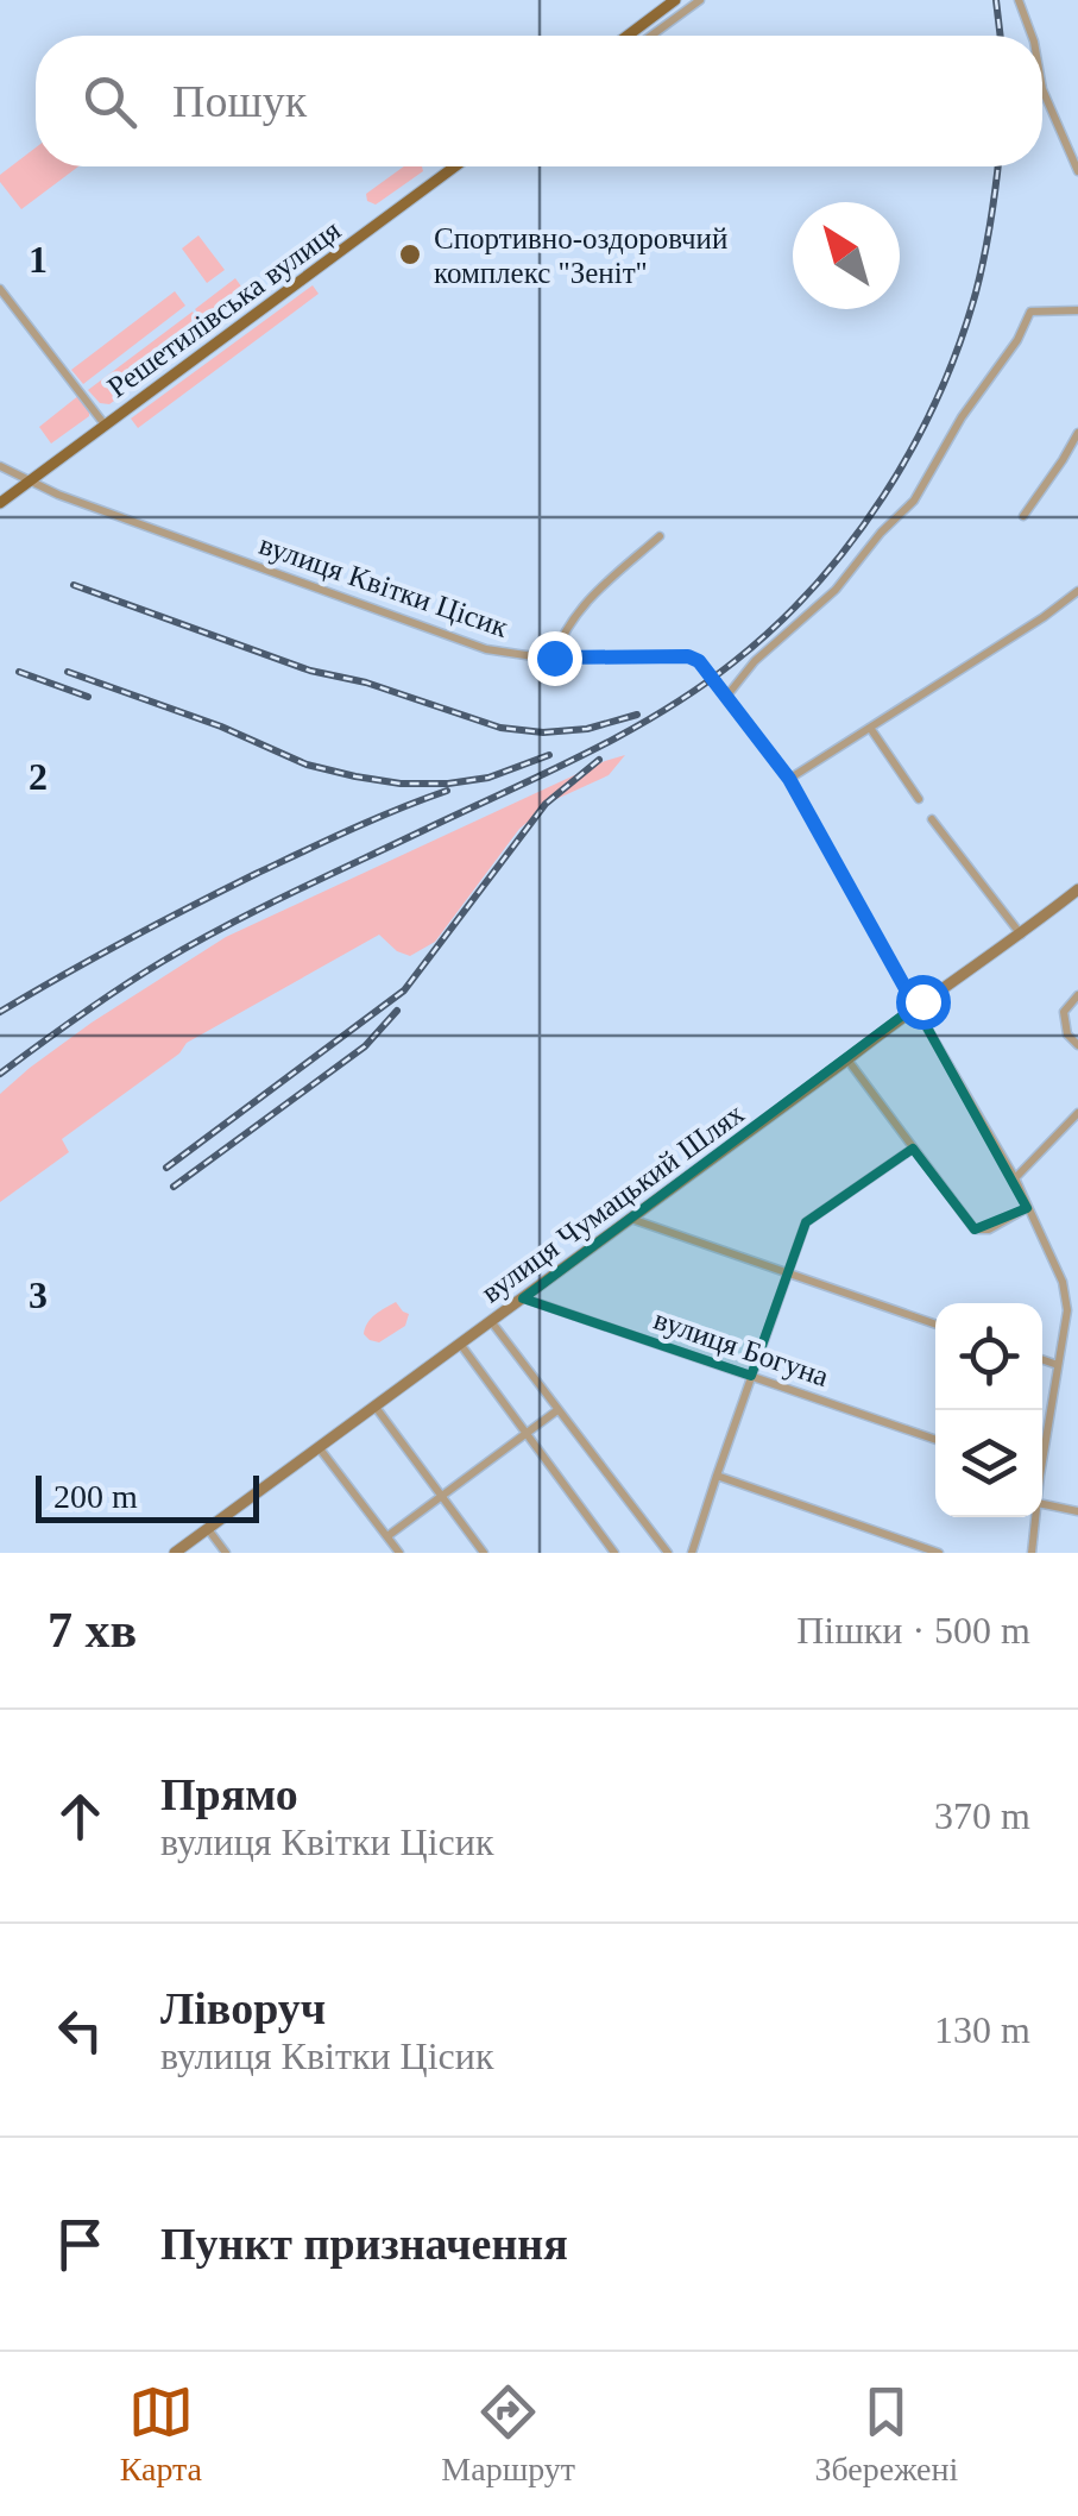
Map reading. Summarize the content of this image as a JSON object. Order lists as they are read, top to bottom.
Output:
{
  "streets": {
    "main road": ["Решетилівська вулиця", "вулиця Чумацький Шлях"],
    "street": ["вулиця Квітки Цісик", "вулиця Богуна"]
  },
  "crossings": [
    ["Решетилівська вулиця", "вулиця Квітки Цісик"],
    ["вулиця Квітки Цісик", "вулиця Чумацький Шлях"],
    ["вулиця Чумацький Шлях", "вулиця Богуна"]
  ],
  "places": ["Спортивно-оздоровчий комплекс \"Зеніт\""],
  "scale_bar": "200 m",
  "north": "top left",
  "page": {
    "search": "Пошук",
    "scale": "200 m",
    "heading": ["7 хв", "Пішки · 500 m"],
    "list": [
      ["Прямо", "вулиця Квітки Цісик", "370 m"],
      ["Ліворуч", "вулиця Квітки Цісик", "130 m"],
      "Пункт призначення"
    ],
    "nav": ["Карта", "Маршрут", "Збережені"]
  },
  "grid": {
    "rows": ["1", "2", "3"]
  }
}
